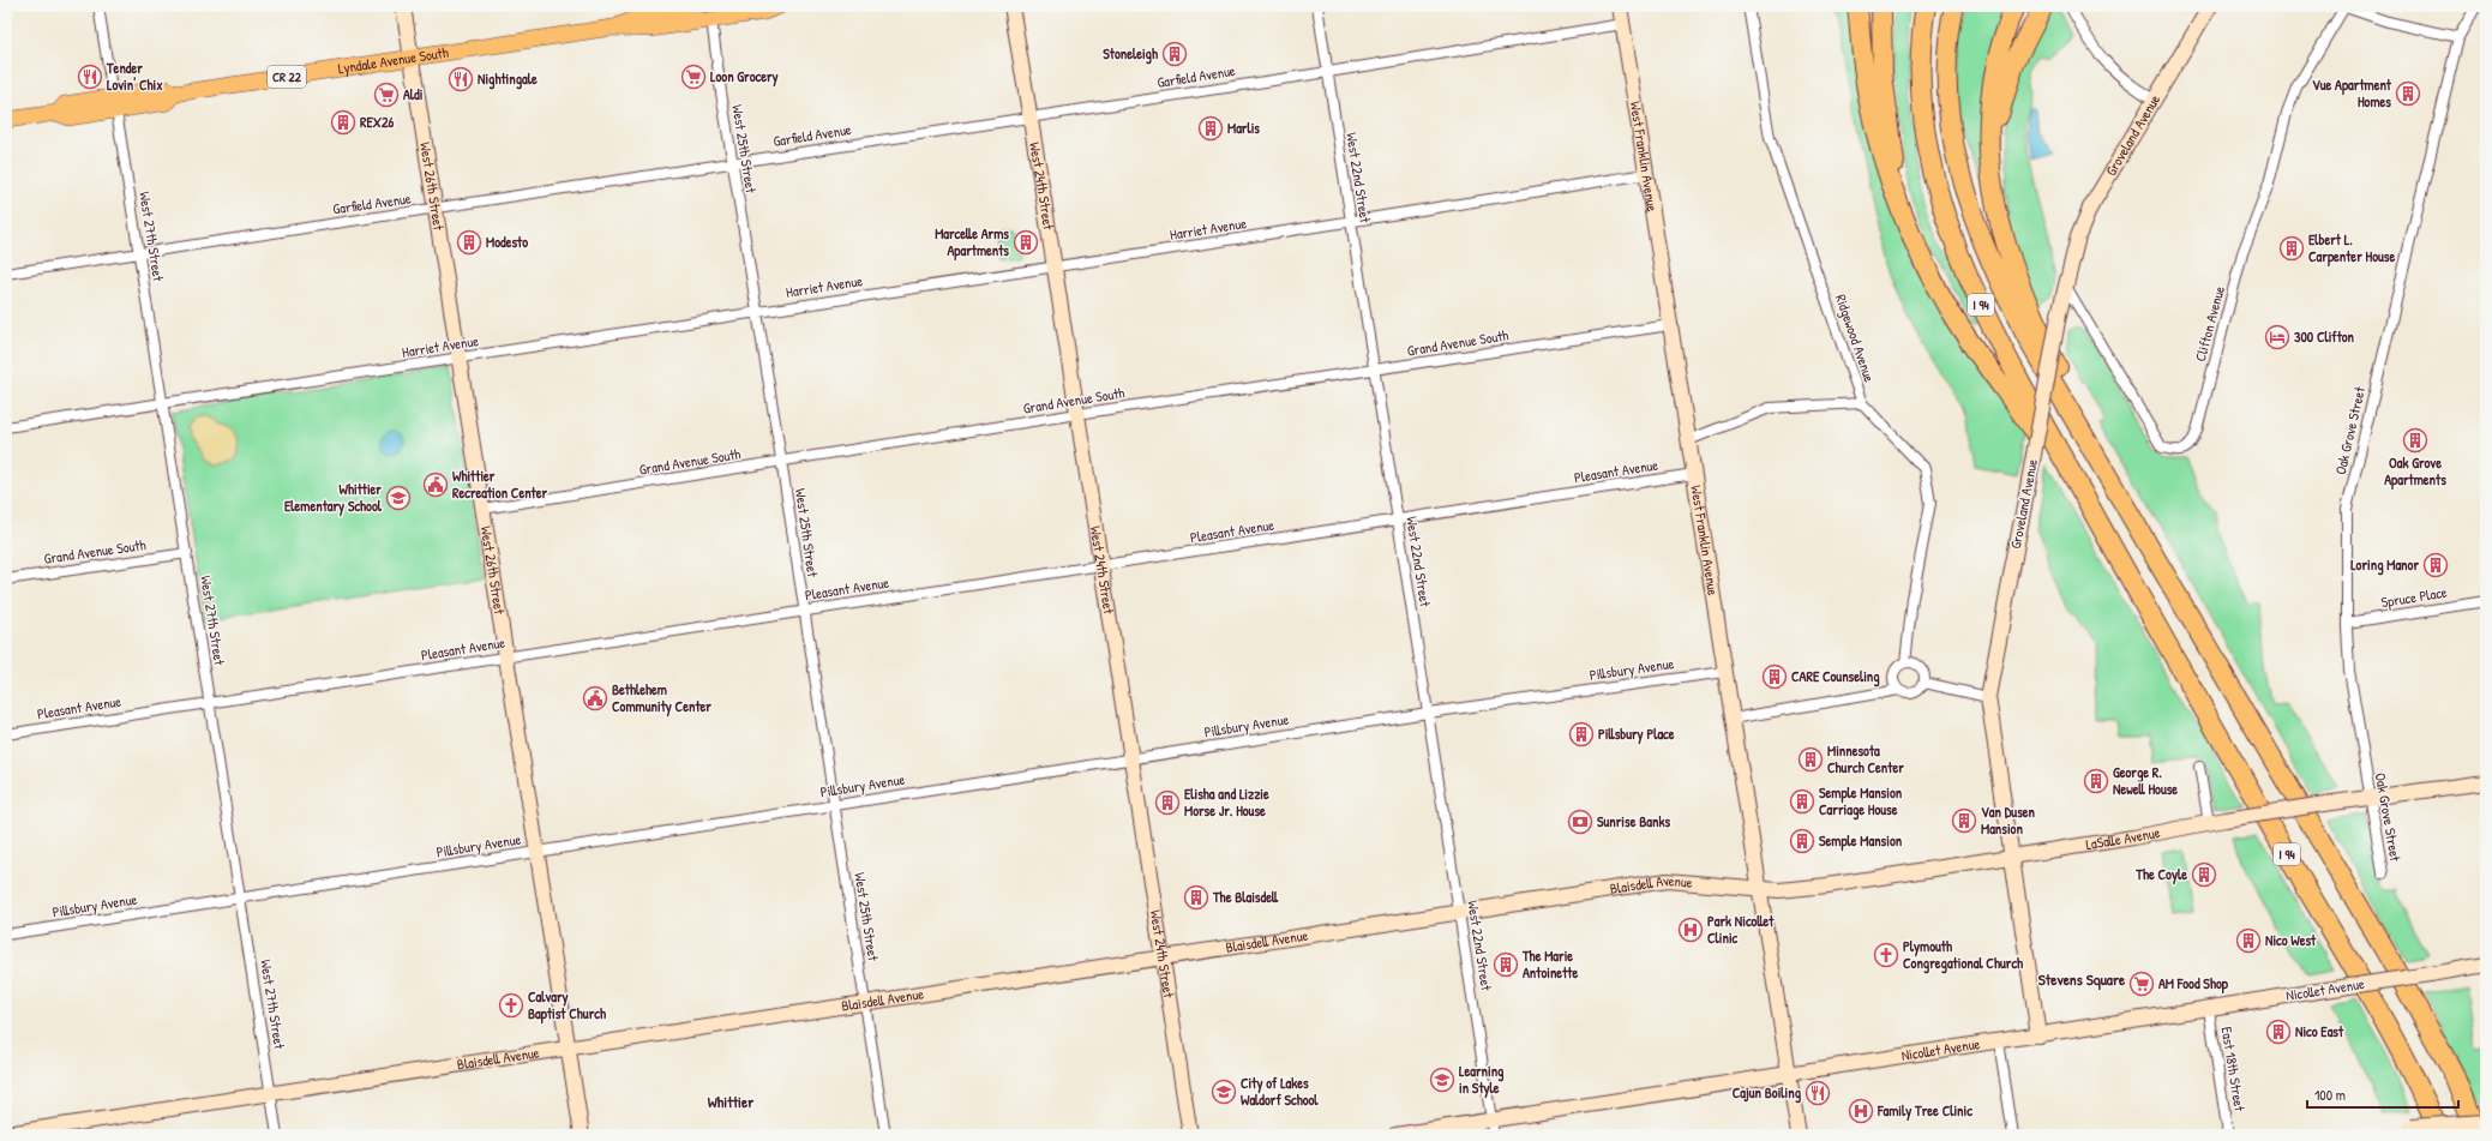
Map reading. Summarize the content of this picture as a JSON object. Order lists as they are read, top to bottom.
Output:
{
  "streets": {
    "highway": ["I 94"],
    "main road": ["Lyndale Avenue South", "CR 22"],
    "street": [
      "Garfield Avenue",
      "Groveland Avenue",
      "West 25th Street",
      "West Franklin Avenue",
      "West 22nd Street",
      "West 26th Street",
      "West 24th Street",
      "Harriet Avenue",
      "West 27th Street",
      "Clifton Avenue",
      "Ridgewood Avenue",
      "Grand Avenue South",
      "Oak Grove Street",
      "Pleasant Avenue",
      "Spruce Place",
      "Pillsbury Avenue",
      "LaSalle Avenue",
      "Blaisdell Avenue",
      "Nicollet Avenue",
      "East 18th Street"
    ]
  },
  "crossings": [
    ["Lyndale Avenue South", "West 25th Street"],
    ["Lyndale Avenue South", "West 26th Street"],
    ["Lyndale Avenue South", "West 27th Street"],
    ["Garfield Avenue", "West 25th Street"],
    ["Garfield Avenue", "West Franklin Avenue"],
    ["Garfield Avenue", "West 22nd Street"],
    ["Garfield Avenue", "West 26th Street"],
    ["Garfield Avenue", "West 24th Street"],
    ["Garfield Avenue", "West 27th Street"],
    ["Groveland Avenue", "Clifton Avenue"],
    ["Groveland Avenue", "LaSalle Avenue"],
    ["Groveland Avenue", "Nicollet Avenue"],
    ["West 25th Street", "Harriet Avenue"],
    ["West 25th Street", "Grand Avenue South"],
    ["West 25th Street", "Pleasant Avenue"],
    ["West 25th Street", "Pillsbury Avenue"],
    ["West 25th Street", "Blaisdell Avenue"],
    ["West Franklin Avenue", "Harriet Avenue"],
    ["West Franklin Avenue", "Grand Avenue South"],
    ["West Franklin Avenue", "Pleasant Avenue"],
    ["West Franklin Avenue", "Pillsbury Avenue"],
    ["West Franklin Avenue", "LaSalle Avenue"],
    ["West Franklin Avenue", "Blaisdell Avenue"],
    ["West Franklin Avenue", "Nicollet Avenue"],
    ["West 22nd Street", "Harriet Avenue"],
    ["West 22nd Street", "Grand Avenue South"],
    ["West 22nd Street", "Pleasant Avenue"],
    ["West 22nd Street", "Pillsbury Avenue"],
    ["West 22nd Street", "Blaisdell Avenue"],
    ["West 22nd Street", "Nicollet Avenue"],
    ["West 26th Street", "Harriet Avenue"],
    ["West 26th Street", "Grand Avenue South"],
    ["West 26th Street", "Pleasant Avenue"],
    ["West 26th Street", "Pillsbury Avenue"],
    ["West 26th Street", "Blaisdell Avenue"],
    ["West 24th Street", "Harriet Avenue"],
    ["West 24th Street", "Grand Avenue South"],
    ["West 24th Street", "Pleasant Avenue"],
    ["West 24th Street", "Pillsbury Avenue"],
    ["West 24th Street", "Blaisdell Avenue"],
    ["Harriet Avenue", "West 27th Street"],
    ["West 27th Street", "Grand Avenue South"],
    ["West 27th Street", "Pleasant Avenue"],
    ["West 27th Street", "Pillsbury Avenue"],
    ["West 27th Street", "Blaisdell Avenue"],
    ["Oak Grove Street", "Spruce Place"],
    ["Oak Grove Street", "LaSalle Avenue"],
    ["LaSalle Avenue", "Blaisdell Avenue"],
    ["Nicollet Avenue", "East 18th Street"]
  ],
  "districts": ["Stevens Square", "Whittier"],
  "places": {
    "building": [
      "Stoneleigh",
      "Vue Apartment Homes",
      "REX26",
      "Marlis",
      "Modesto",
      "Marcelle Arms Apartments",
      "Elbert L. Carpenter House",
      "Oak Grove Apartments",
      "Loring Manor",
      "CARE Counseling",
      "Pillsbury Place",
      "Minnesota Church Center",
      "George R. Newell House",
      "Semple Mansion Carriage House",
      "Elisha and Lizzie Morse Jr. House",
      "Van Dusen Mansion",
      "Semple Mansion",
      "The Coyle",
      "The Blaisdell",
      "Nico West",
      "The Marie Antoinette",
      "Nico East"
    ],
    "restaurant": ["Tender Lovin' Chix", "Nightingale", "Cajun Boiling"],
    "supermarket": ["Loon Grocery", "Aldi", "AM Food Shop"],
    "hotel": ["300 Clifton"],
    "public building": ["Whittier Recreation Center", "Bethlehem Community Center"],
    "school or university": ["Whittier Elementary School", "Learning in Style", "City of Lakes Waldorf School"],
    "bank": ["Sunrise Banks"],
    "hospital": ["Park Nicollet Clinic", "Family Tree Clinic"],
    "church": ["Plymouth Congregational Church", "Calvary Baptist Church"]
  },
  "scale_bar": "100 m"
}
